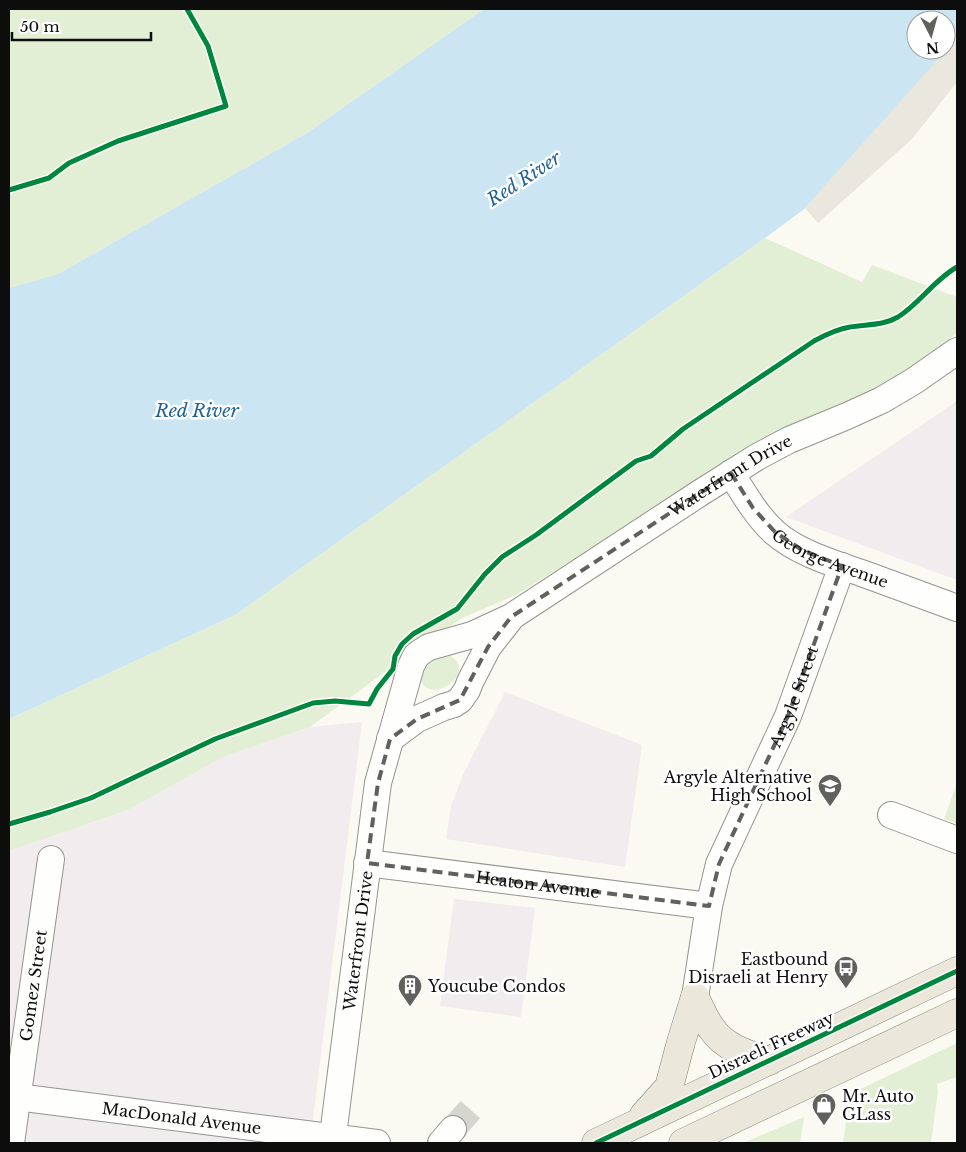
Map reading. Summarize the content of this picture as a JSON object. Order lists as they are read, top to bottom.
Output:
{
  "streets": {
    "main road": ["Disraeli Freeway"],
    "street": [
      "Waterfront Drive",
      "George Avenue",
      "Argyle Street",
      "Heaton Avenue",
      "Gomez Street",
      "MacDonald Avenue"
    ]
  },
  "crossings": [
    ["Waterfront Drive", "George Avenue"],
    ["Waterfront Drive", "Heaton Avenue"],
    ["Waterfront Drive", "MacDonald Avenue"],
    ["George Avenue", "Argyle Street"],
    ["Argyle Street", "Heaton Avenue"],
    ["Gomez Street", "MacDonald Avenue"]
  ],
  "water": ["Red River"],
  "places": {
    "school or university": ["Argyle Alternative High School"],
    "bus stop": ["Eastbound Disraeli at Henry"],
    "building": ["Youcube Condos"],
    "shop": ["Mr. Auto GLass"]
  },
  "scale_bar": "50 m",
  "north": "bottom"
}
